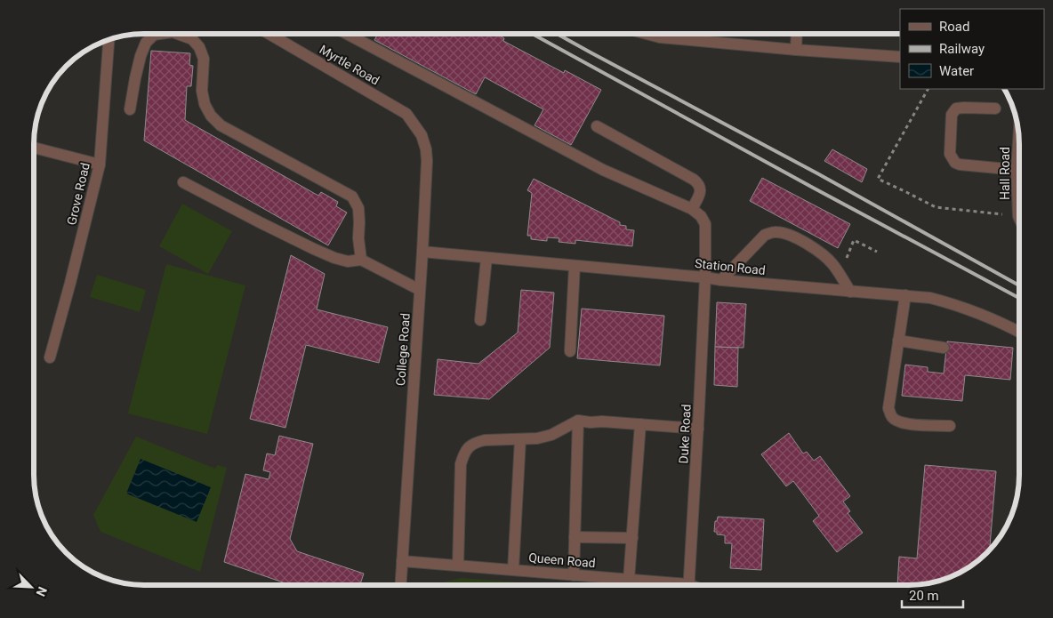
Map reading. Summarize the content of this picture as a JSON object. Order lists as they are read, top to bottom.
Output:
{
  "streets": {
    "street": [
      "Myrtle Road",
      "Hall Road",
      "Grove Road",
      "Station Road",
      "College Road",
      "Duke Road",
      "Queen Road"
    ]
  },
  "crossings": [
    ["Myrtle Road", "College Road"],
    ["Station Road", "College Road"],
    ["Station Road", "Duke Road"],
    ["College Road", "Queen Road"]
  ],
  "legend": ["Road", "Railway", "Water"],
  "scale_bar": "20 m",
  "north": "bottom right"
}
